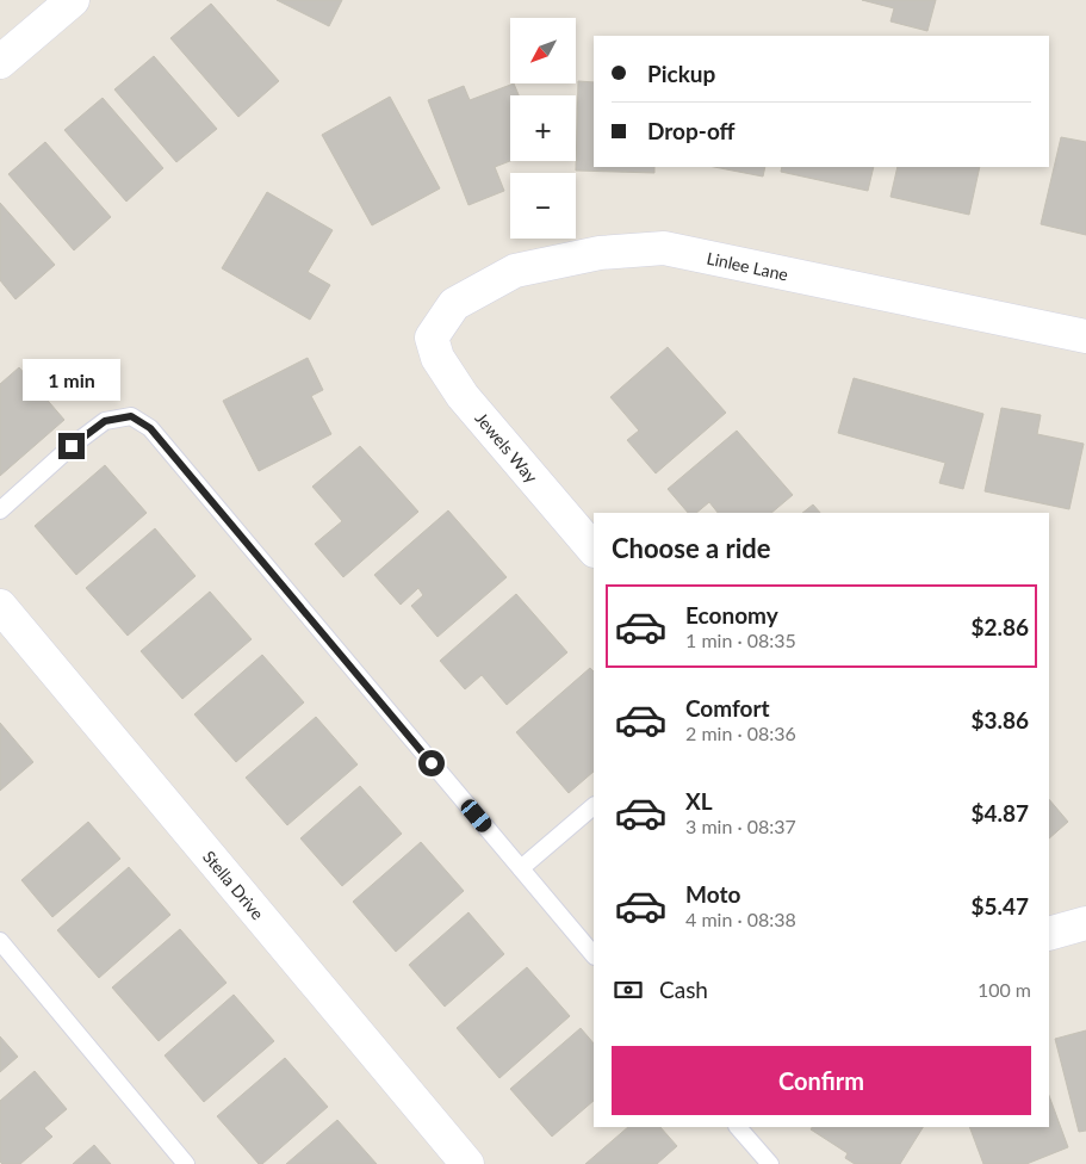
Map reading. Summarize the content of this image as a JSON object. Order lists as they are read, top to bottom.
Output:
{
  "streets": {
    "street": ["Linlee Lane", "Jewels Way", "Stella Drive"]
  },
  "crossings": [
    ["Linlee Lane", "Jewels Way"]
  ],
  "north": "bottom left",
  "page": {
    "map_buttons": ["+", "−"],
    "banner": ["Pickup", "Drop-off"],
    "bubble": "1 min",
    "heading": "Choose a ride",
    "list": [
      {
        "name": "Economy",
        "note": "1 min · 08:35",
        "value": "$2.86"
      },
      {
        "name": "Comfort",
        "note": "2 min · 08:36",
        "value": "$3.86"
      },
      {
        "name": "XL",
        "note": "3 min · 08:37",
        "value": "$4.87"
      },
      {
        "name": "Moto",
        "note": "4 min · 08:38",
        "value": "$5.47"
      }
    ],
    "pay": ["Cash", "100 m"],
    "buttons": "Confirm"
  }
}
